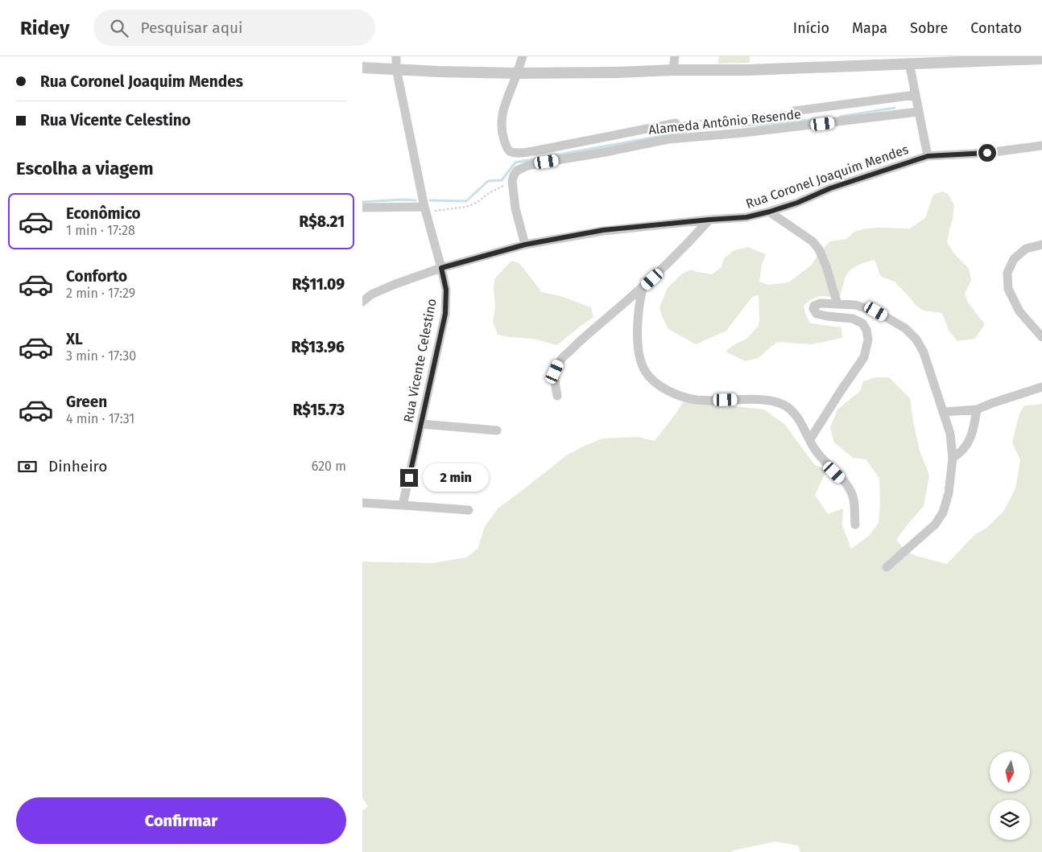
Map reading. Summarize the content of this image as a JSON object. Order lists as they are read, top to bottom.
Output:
{
  "streets": {
    "street": ["Alameda Antônio Resende", "Rua Coronel Joaquim Mendes", "Rua Vicente Celestino"]
  },
  "crossings": [
    ["Alameda Antônio Resende", "Rua Coronel Joaquim Mendes"],
    ["Rua Coronel Joaquim Mendes", "Rua Vicente Celestino"]
  ],
  "north": "bottom",
  "page": {
    "header": "Ridey",
    "search": "Pesquisar aqui",
    "nav": [
      "Início",
      "Mapa",
      "Sobre",
      "Contato"
    ],
    "banner": ["Rua Coronel Joaquim Mendes", "Rua Vicente Celestino"],
    "heading": "Escolha a viagem",
    "list": [
      {
        "name": "Econômico",
        "note": "1 min · 17:28",
        "value": "R$8.21"
      },
      {
        "name": "Conforto",
        "note": "2 min · 17:29",
        "value": "R$11.09"
      },
      {
        "name": "XL",
        "note": "3 min · 17:30",
        "value": "R$13.96"
      },
      {
        "name": "Green",
        "note": "4 min · 17:31",
        "value": "R$15.73"
      }
    ],
    "pay": ["Dinheiro", "620 m"],
    "bubble": "2 min",
    "buttons": "Confirmar"
  }
}
